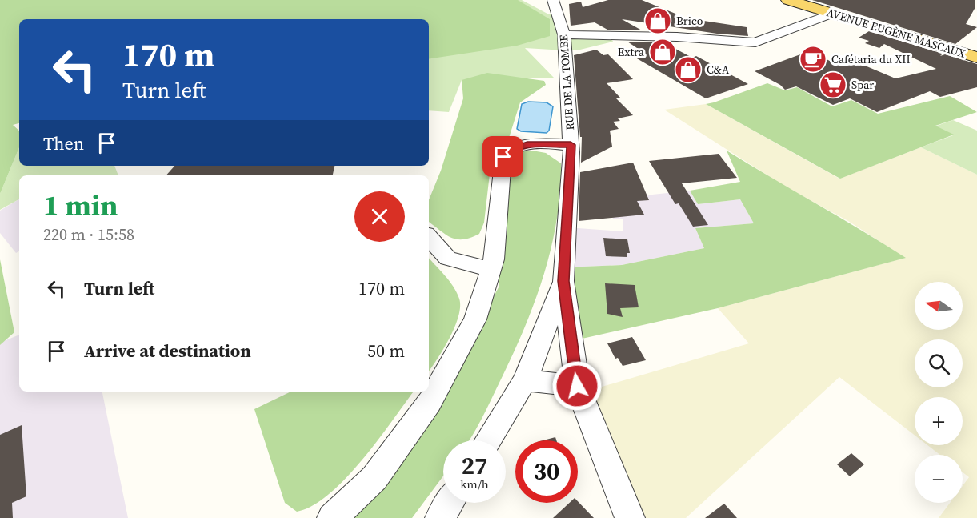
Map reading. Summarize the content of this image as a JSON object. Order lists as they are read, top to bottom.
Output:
{
  "streets": {
    "main road": ["AVENUE EUGÈNE MASCAUX"],
    "street": ["RUE DE LA TOMBE"]
  },
  "places": {
    "shop": ["Brico", "Extra", "C&A"],
    "cafe": ["Cafétaria du XII"],
    "supermarket": ["Spar"]
  },
  "north": "left",
  "page": {
    "turn": ["170 m", "Turn left"],
    "then": "Then",
    "heading": ["1 min", "220 m · 15:58"],
    "list": [
      {
        "name": "Turn left",
        "value": "170 m"
      },
      {
        "name": "Arrive at destination",
        "value": "50 m"
      }
    ],
    "map_buttons": ["+", "−"],
    "speed": "27 km/h",
    "limit": "30"
  }
}
